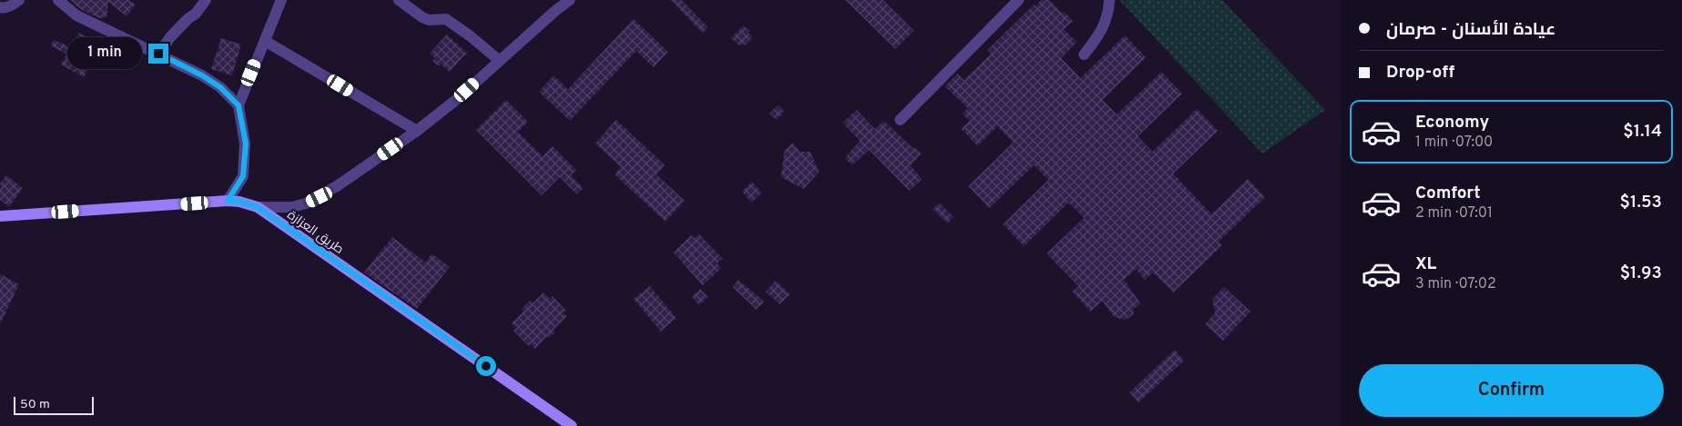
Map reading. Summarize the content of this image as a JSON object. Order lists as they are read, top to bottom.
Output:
{
  "streets": {
    "street": ["طريق العزازة"]
  },
  "scale_bar": "50 m",
  "page": {
    "banner": ["عيادة الأسنان - صرمان", "Drop-off"],
    "bubble": "1 min",
    "list": [
      {
        "name": "Economy",
        "note": "1 min · 07:00",
        "value": "$1.14"
      },
      {
        "name": "Comfort",
        "note": "2 min · 07:01",
        "value": "$1.53"
      },
      {
        "name": "XL",
        "note": "3 min · 07:02",
        "value": "$1.93"
      }
    ],
    "buttons": "Confirm",
    "scale": "50 m"
  }
}
